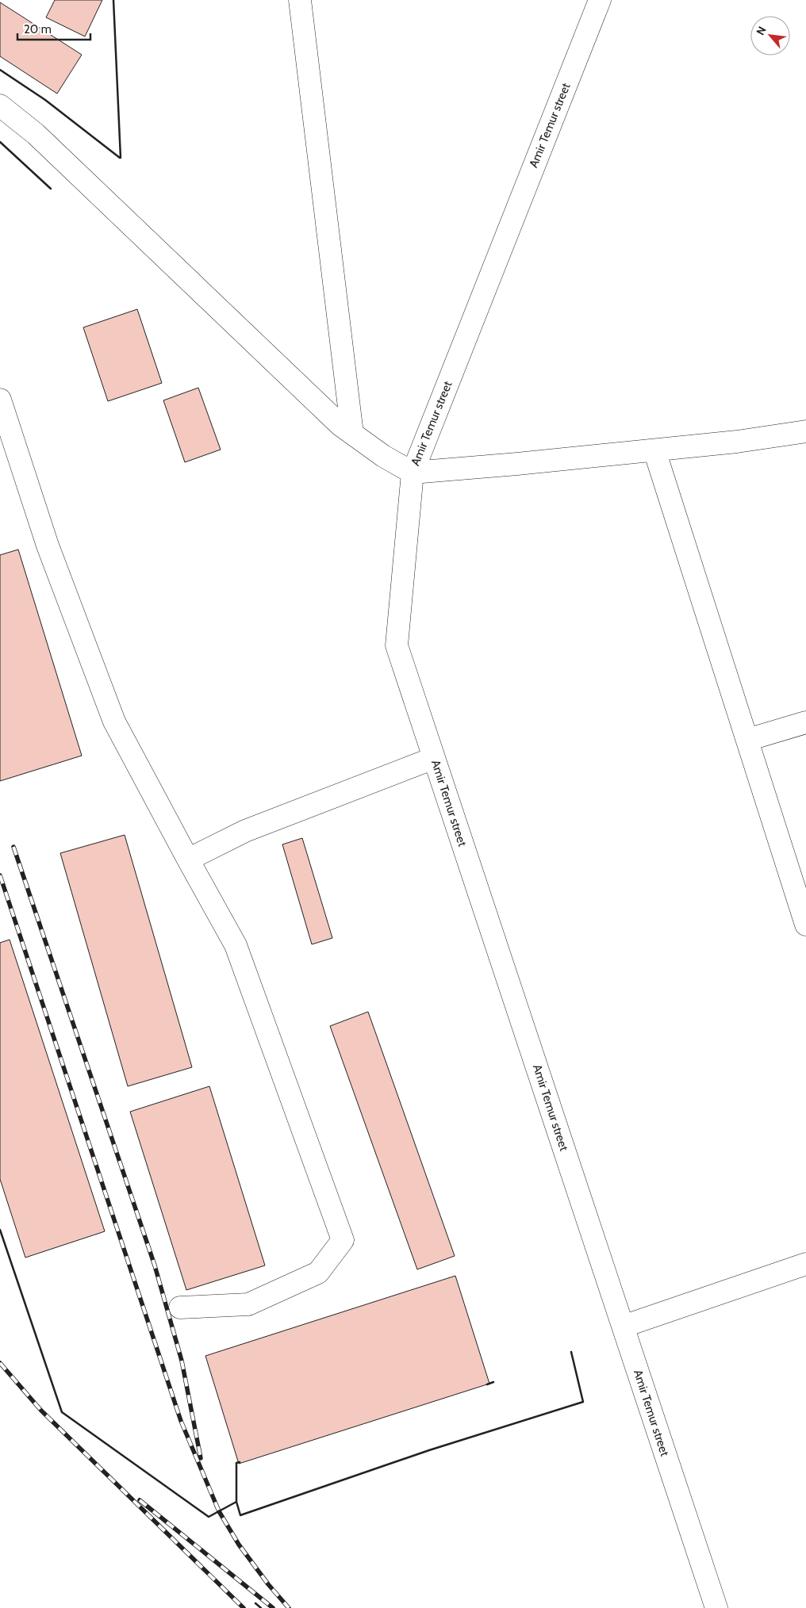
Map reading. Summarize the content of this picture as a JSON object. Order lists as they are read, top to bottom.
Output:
{
  "streets": {
    "street": ["Amir Temur street"]
  },
  "scale_bar": "20 m",
  "north": "top left"
}
